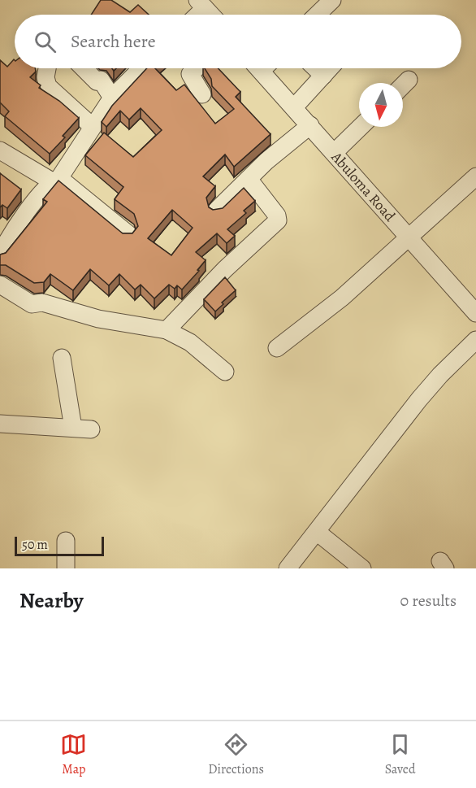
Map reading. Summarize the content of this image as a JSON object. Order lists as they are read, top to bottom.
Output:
{
  "streets": {
    "street": ["Abuloma Road"]
  },
  "scale_bar": "50 m",
  "north": "bottom",
  "page": {
    "search": "Search here",
    "scale": "50 m",
    "heading": ["Nearby", "0 results"],
    "nav": ["Map", "Directions", "Saved"]
  }
}
